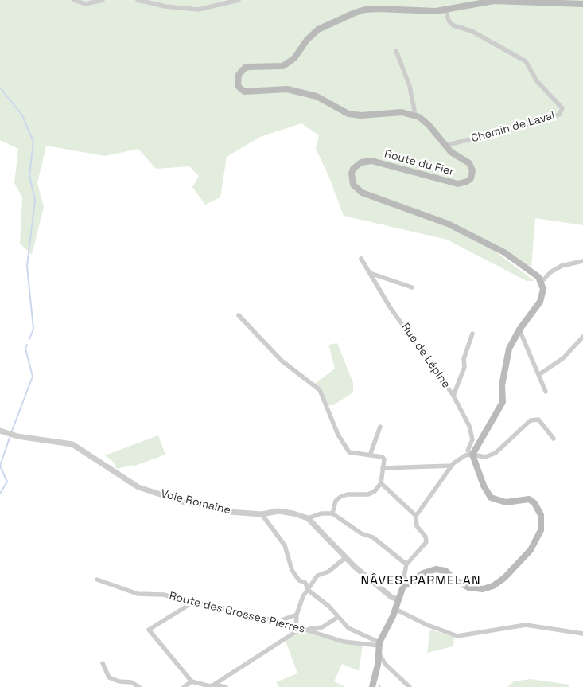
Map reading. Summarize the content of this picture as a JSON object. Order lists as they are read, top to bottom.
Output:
{
  "streets": {
    "main road": ["Route du Fier"],
    "street": [
      "Chemin de Laval",
      "Rue de Lépine",
      "Voie Romaine",
      "Route des Grosses Pierres"
    ]
  },
  "crossings": [
    ["Chemin de Laval", "Route du Fier"]
  ],
  "districts": ["NÂVES-PARMELAN"]
}
